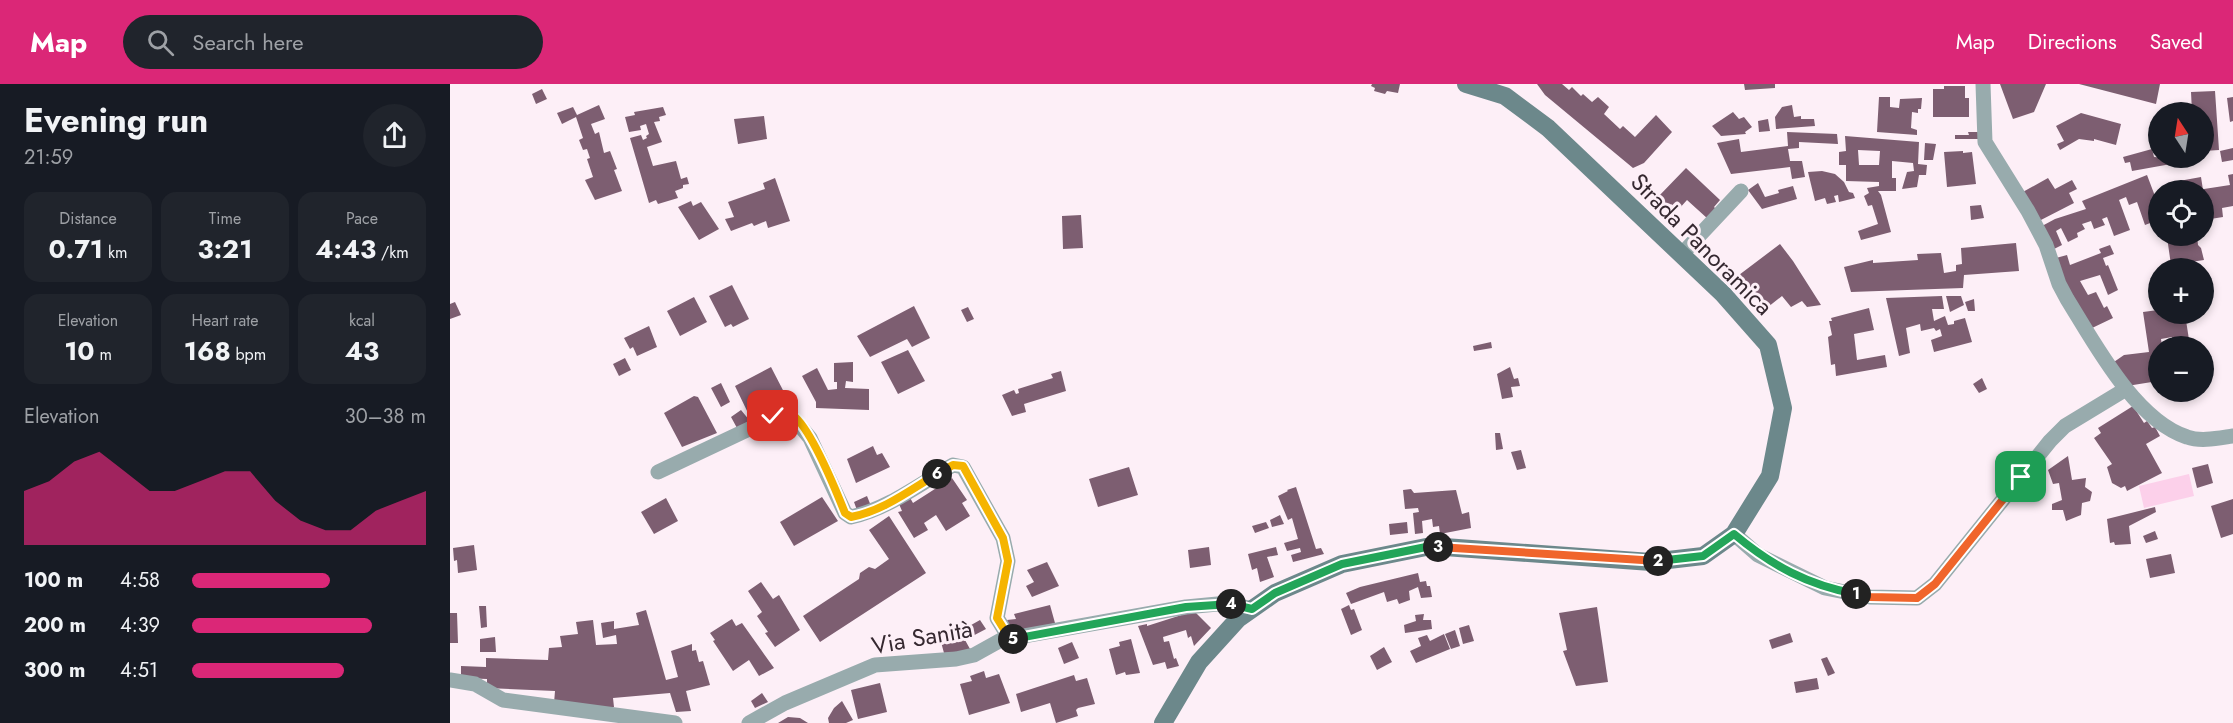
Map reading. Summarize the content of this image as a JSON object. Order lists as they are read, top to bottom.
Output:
{
  "streets": {
    "main road": ["Strada Panoramica"],
    "street": ["Via Sanità"]
  },
  "crossings": [
    ["Strada Panoramica", "Via Sanità"]
  ],
  "north": "top",
  "page": {
    "header": "Map",
    "search": "Search here",
    "nav": ["Map", "Directions", "Saved"],
    "heading": ["Evening run", "21:59"],
    "map_buttons": ["+", "−"],
    "stats": [
      ["Distance", "0.71 km"],
      ["Time", "3:21"],
      ["Pace", "4:43 /km"],
      ["Elevation", "10 m"],
      ["Heart rate", "168 bpm"],
      ["kcal", "43"]
    ],
    "chart": ["Elevation", "30–38 m"],
    "pins": [
      "6",
      "3",
      "2",
      "1",
      "4",
      "5"
    ],
    "list": [
      {
        "name": "100 m",
        "note": "4:58"
      },
      {
        "name": "200 m",
        "note": "4:39"
      },
      {
        "name": "300 m",
        "note": "4:51"
      }
    ]
  }
}
